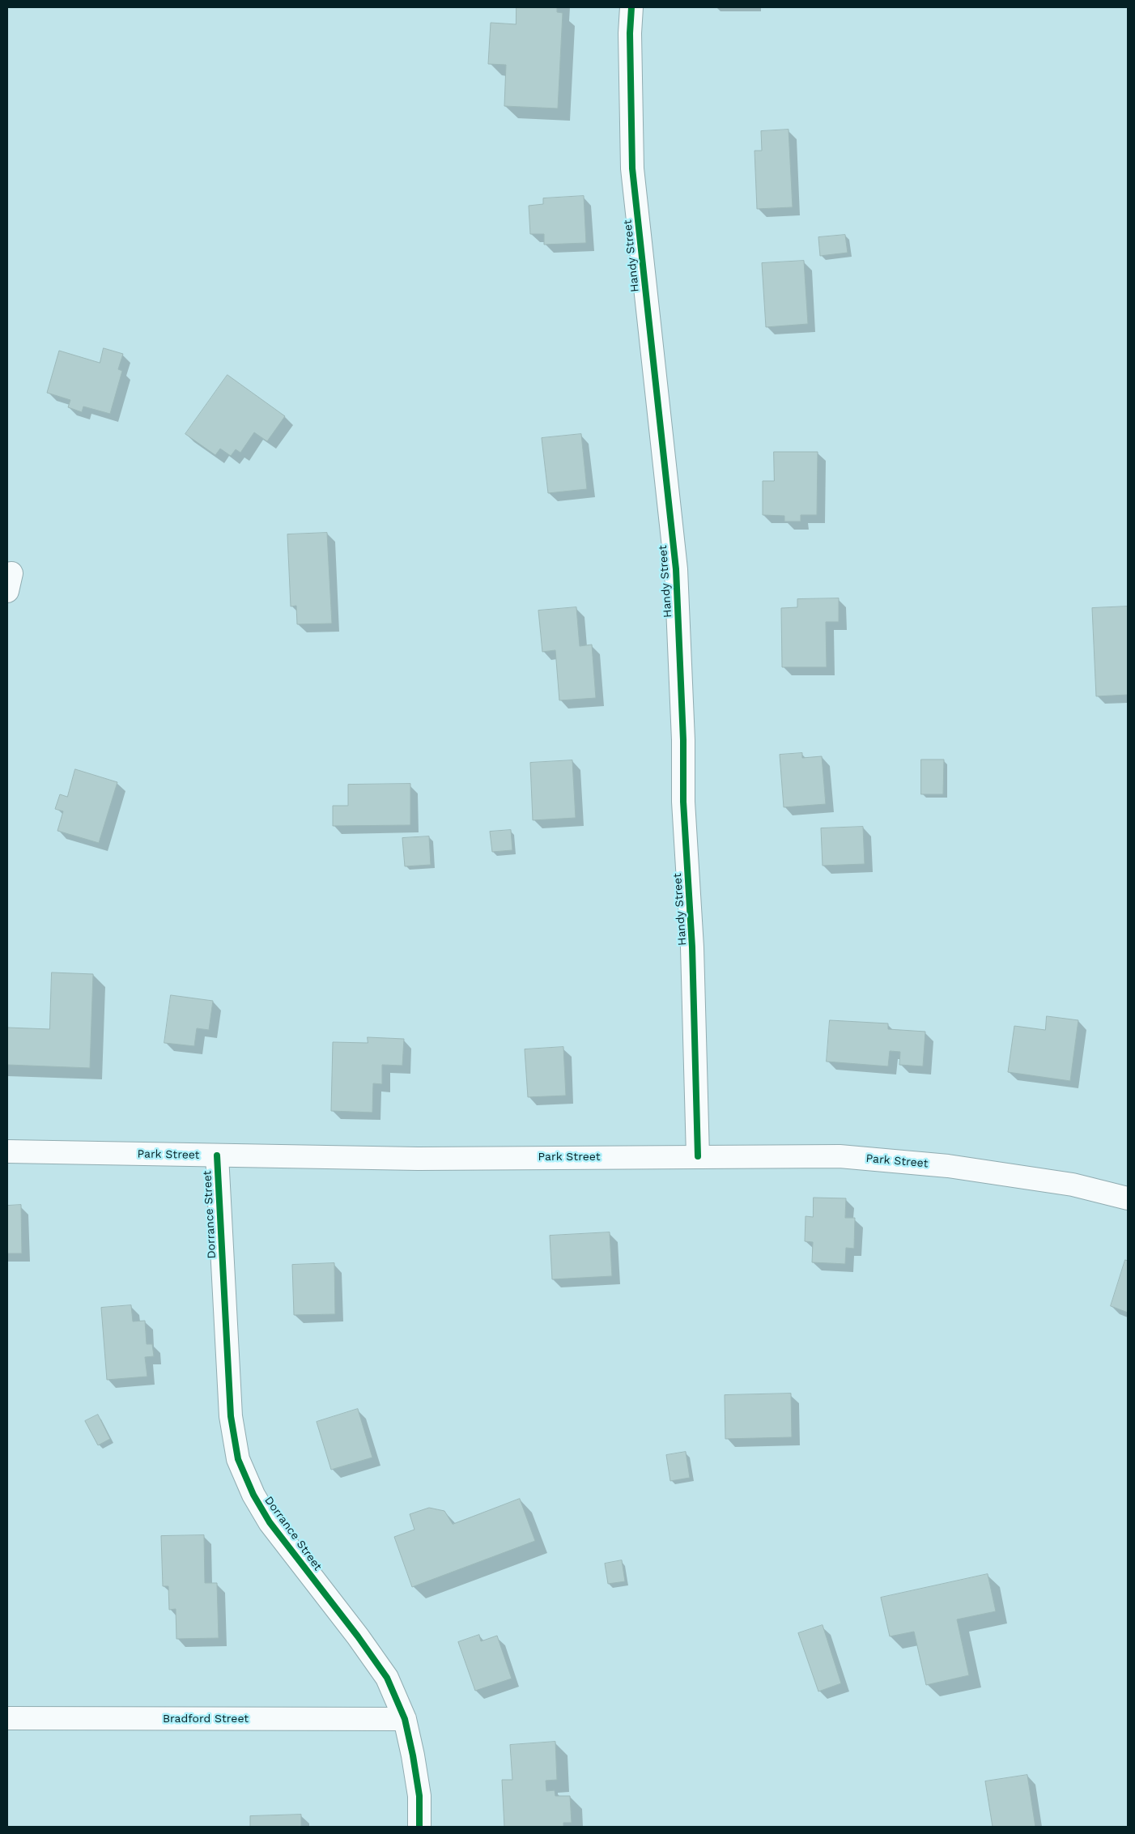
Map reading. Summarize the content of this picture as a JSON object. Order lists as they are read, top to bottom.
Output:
{
  "streets": {
    "street": [
      "Handy Street",
      "Park Street",
      "Dorrance Street",
      "Bradford Street"
    ]
  },
  "crossings": [
    ["Handy Street", "Park Street"],
    ["Park Street", "Dorrance Street"],
    ["Dorrance Street", "Bradford Street"]
  ]
}
